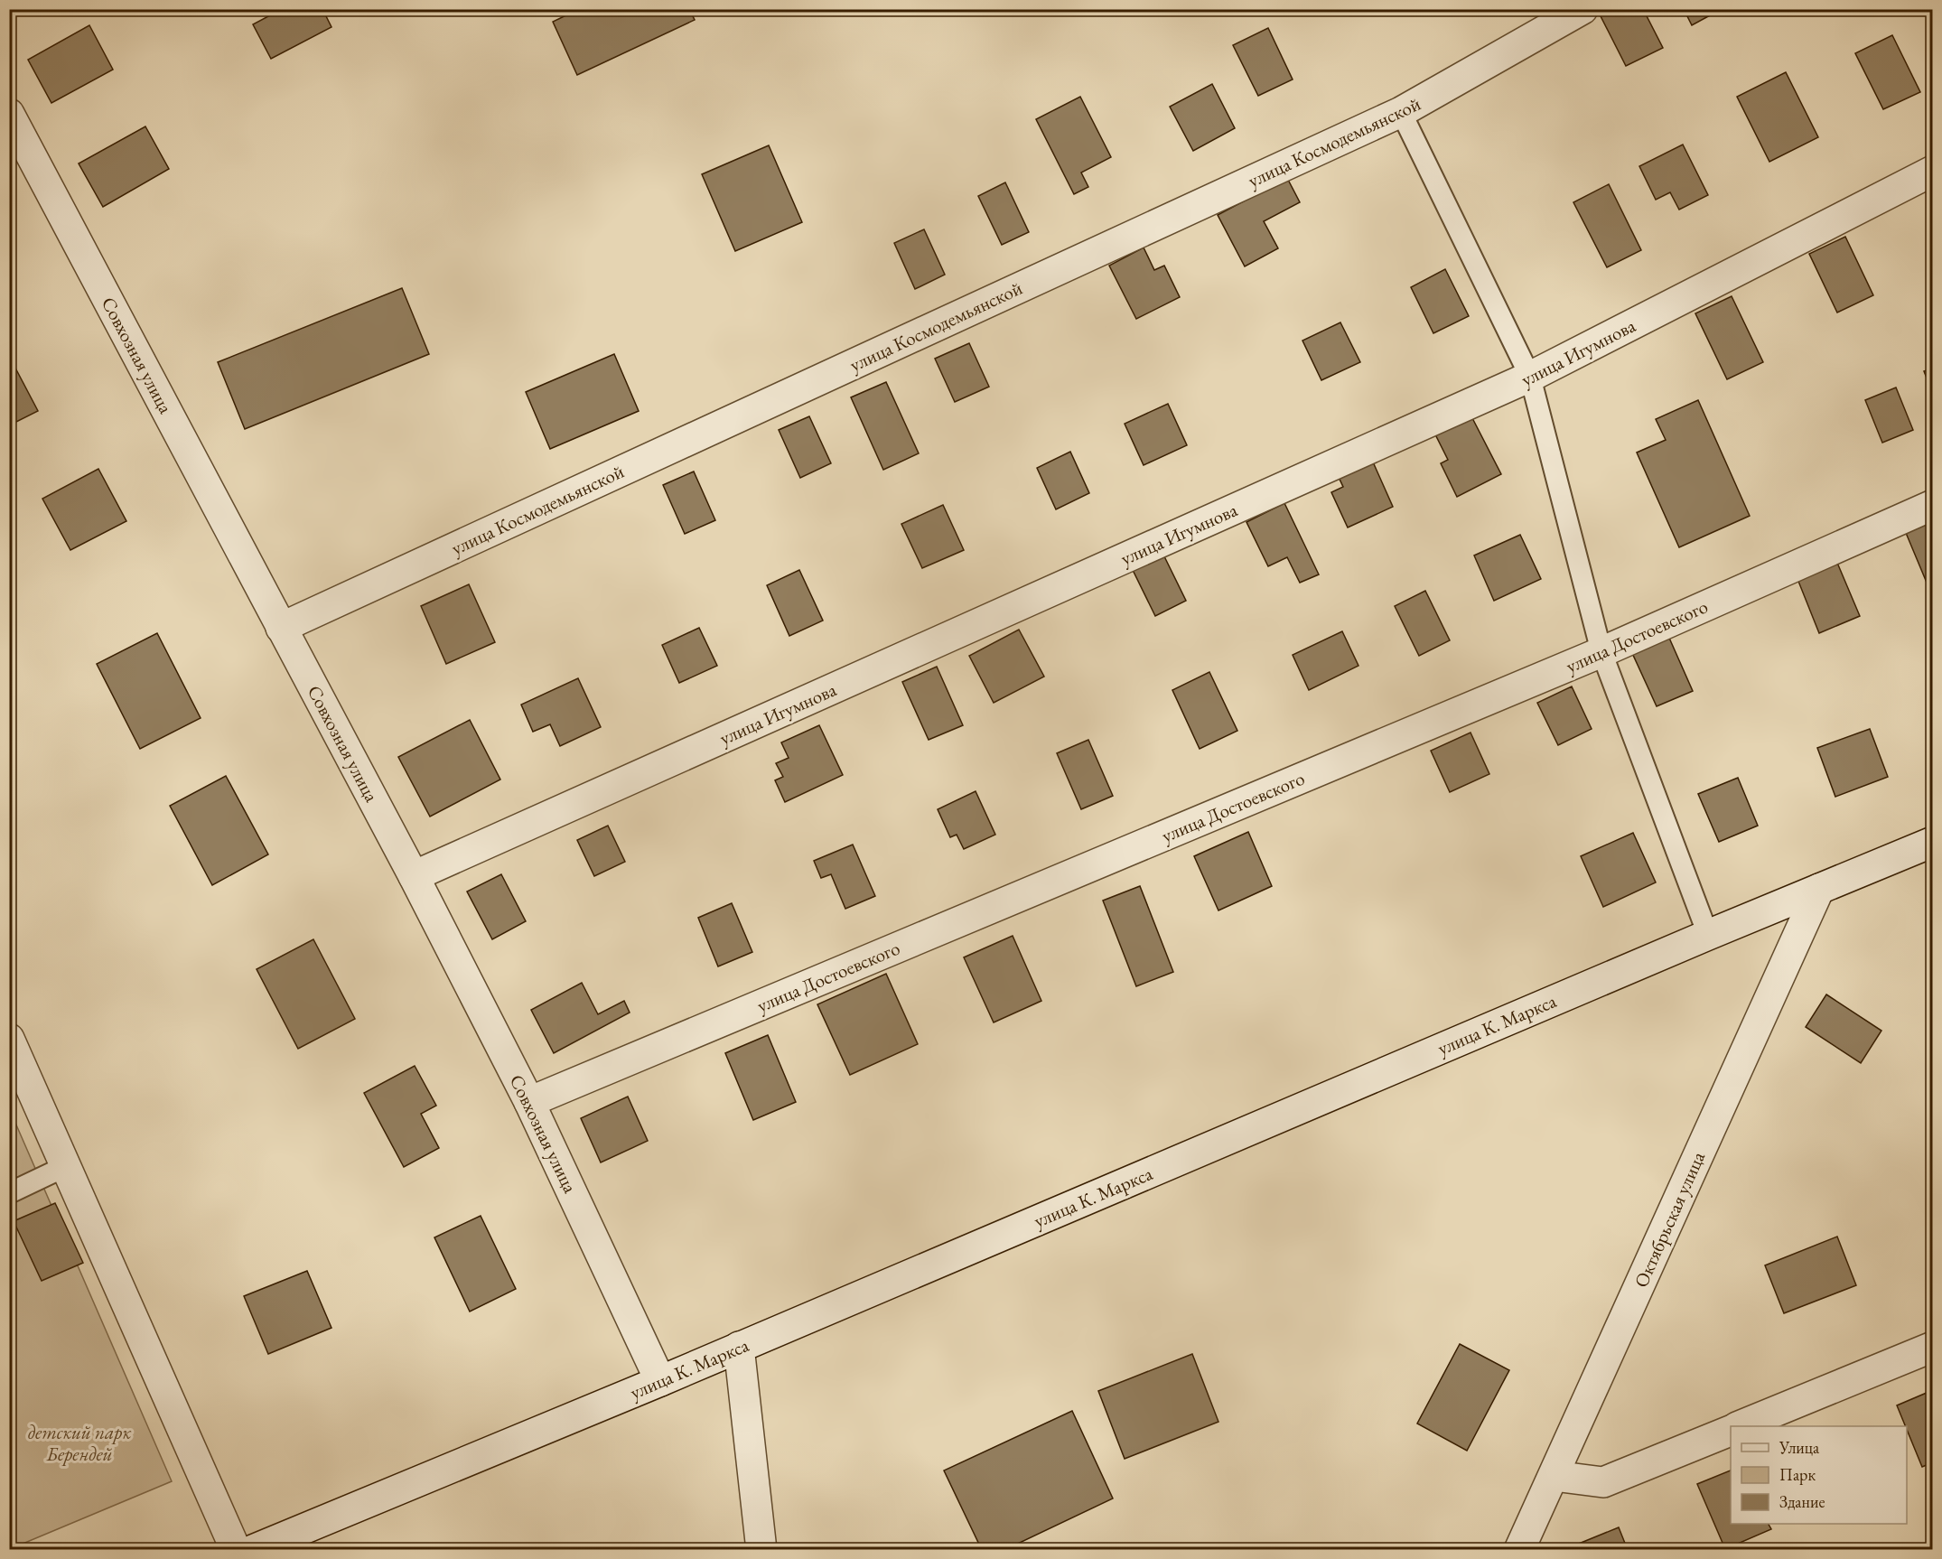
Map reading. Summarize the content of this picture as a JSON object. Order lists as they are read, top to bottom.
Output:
{
  "streets": {
    "street": [
      "улица Космодемьянской",
      "улица Игумнова",
      "Совхозная улица",
      "улица Достоевского",
      "улица К. Маркса",
      "Октябрьская улица"
    ]
  },
  "crossings": [
    ["улица Космодемьянской", "Совхозная улица"],
    ["улица Игумнова", "Совхозная улица"],
    ["Совхозная улица", "улица Достоевского"],
    ["Совхозная улица", "улица К. Маркса"],
    ["улица К. Маркса", "Октябрьская улица"]
  ],
  "parks": ["детский парк Берендей"],
  "legend": ["Улица", "Парк", "Здание"]
}
